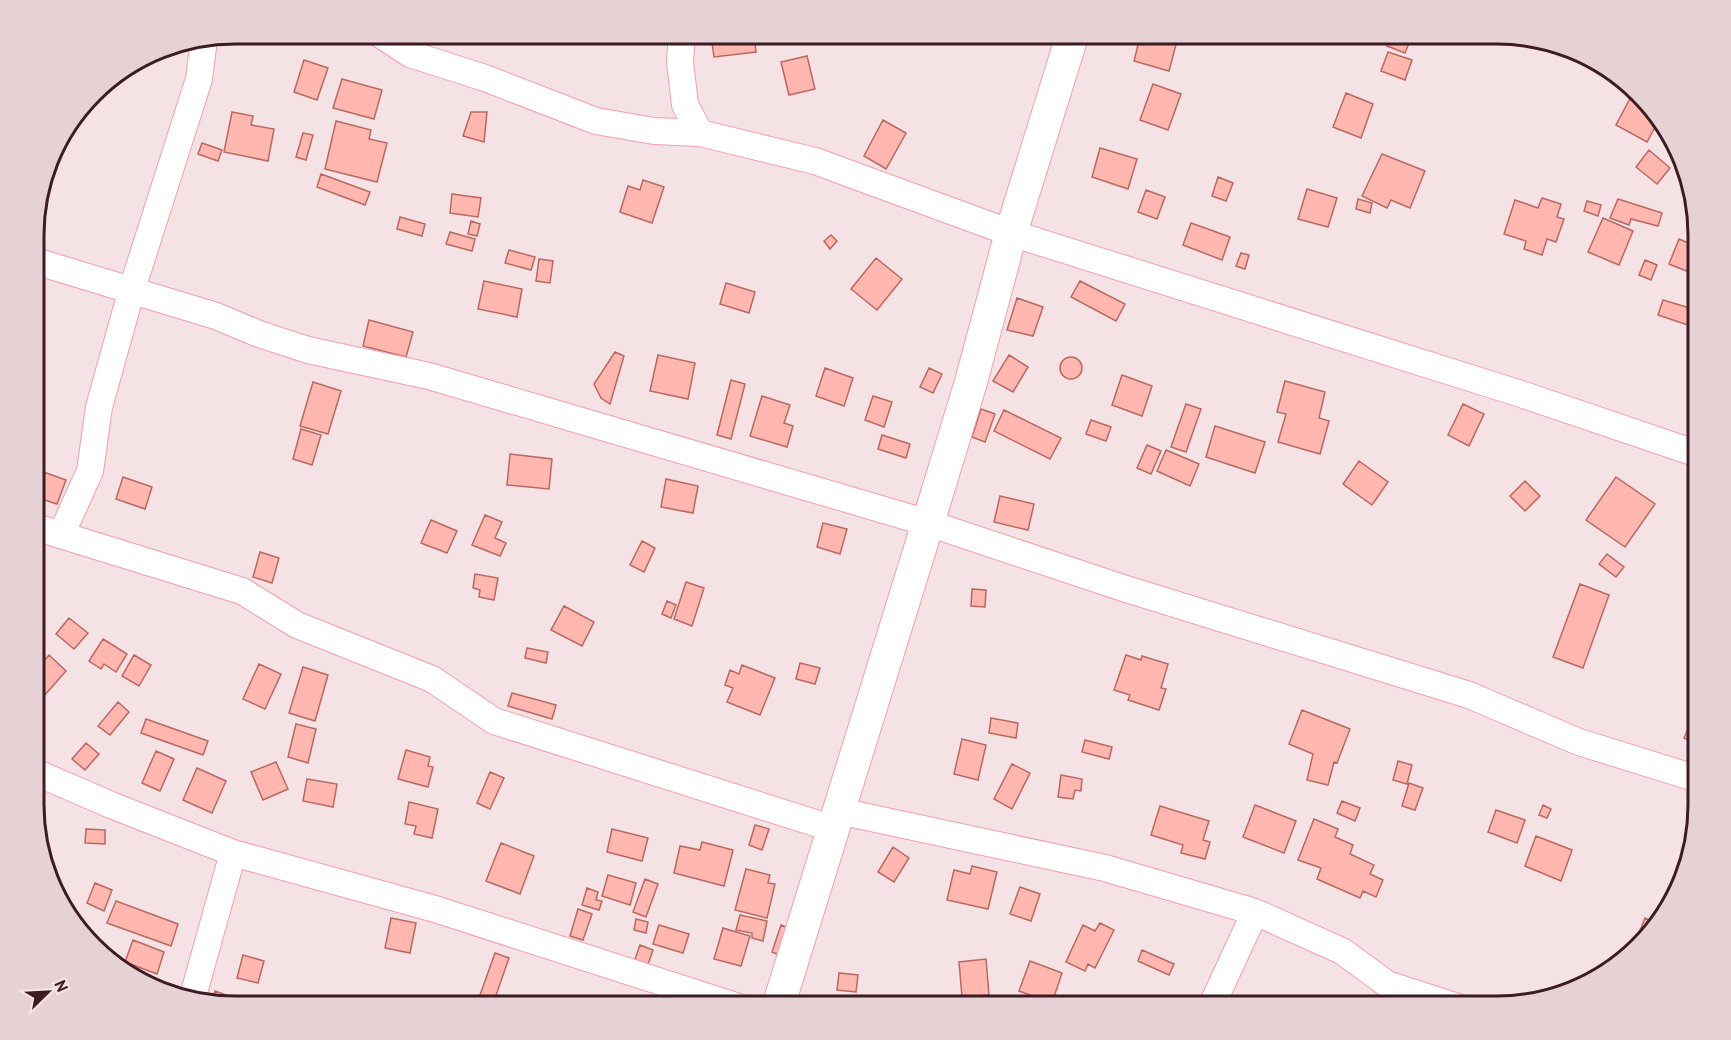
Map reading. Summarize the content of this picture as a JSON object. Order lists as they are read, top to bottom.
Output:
{
  "north": "top right"
}
